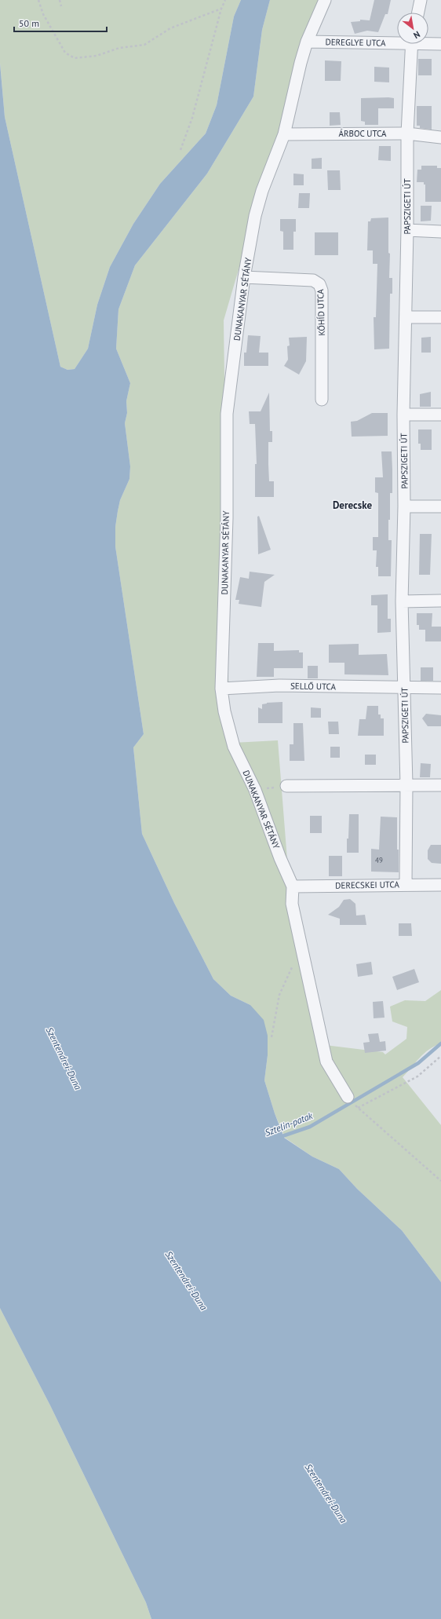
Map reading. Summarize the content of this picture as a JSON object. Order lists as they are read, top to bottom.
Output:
{
  "streets": {
    "street": [
      "DEREGLYE UTCA",
      "ÁRBOC UTCA",
      "PAPSZIGETI ÚT",
      "DUNAKANYAR SÉTÁNY",
      "KŐHÍD UTCA",
      "SELLŐ UTCA",
      "DERECSKEI UTCA"
    ]
  },
  "crossings": [
    ["DEREGLYE UTCA", "DUNAKANYAR SÉTÁNY"],
    ["ÁRBOC UTCA", "PAPSZIGETI ÚT"],
    ["ÁRBOC UTCA", "DUNAKANYAR SÉTÁNY"],
    ["PAPSZIGETI ÚT", "SELLŐ UTCA"],
    ["PAPSZIGETI ÚT", "DERECSKEI UTCA"],
    ["DUNAKANYAR SÉTÁNY", "KŐHÍD UTCA"],
    ["DUNAKANYAR SÉTÁNY", "SELLŐ UTCA"],
    ["DUNAKANYAR SÉTÁNY", "DERECSKEI UTCA"]
  ],
  "districts": ["Derecske"],
  "water": ["Szentendrei-Duna", "Sztelin-patak"],
  "house_numbers": ["49"],
  "scale_bar": "50 m",
  "north": "bottom right"
}
